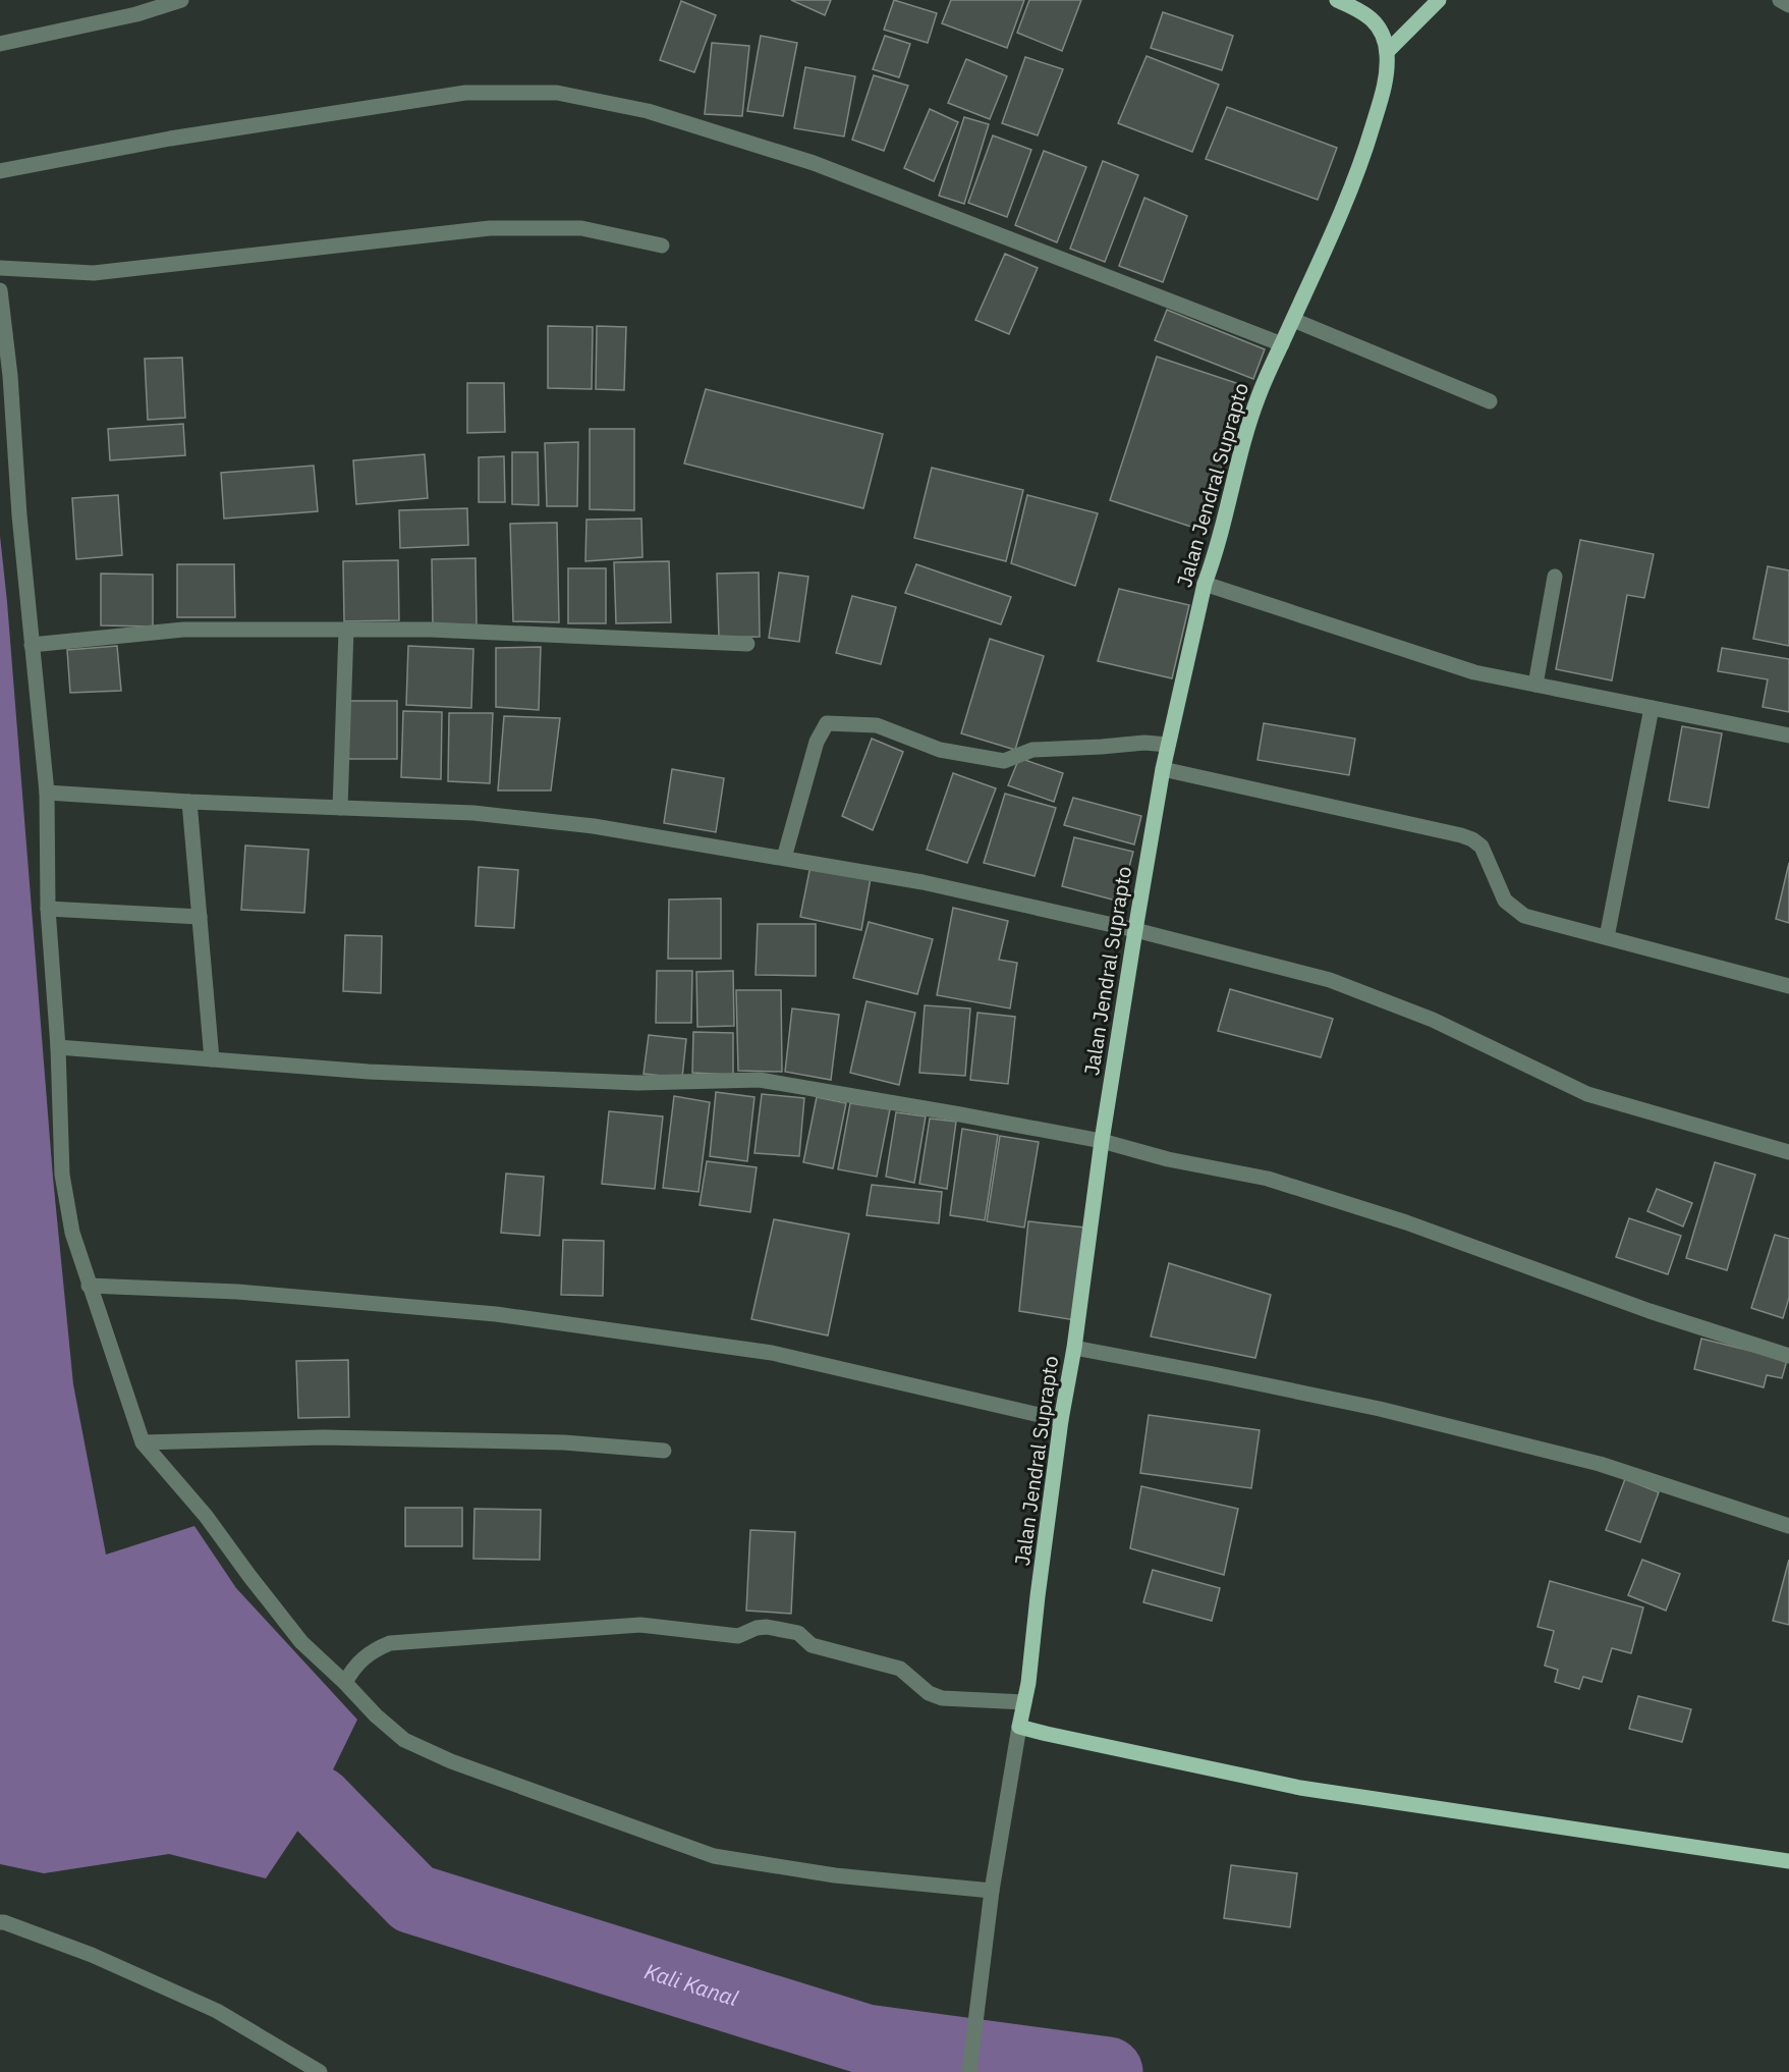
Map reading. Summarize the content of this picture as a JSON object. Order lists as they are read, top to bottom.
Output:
{
  "streets": {
    "main road": ["Jalan Jendral Suprapto"]
  },
  "water": ["Kali Kanal"]
}
